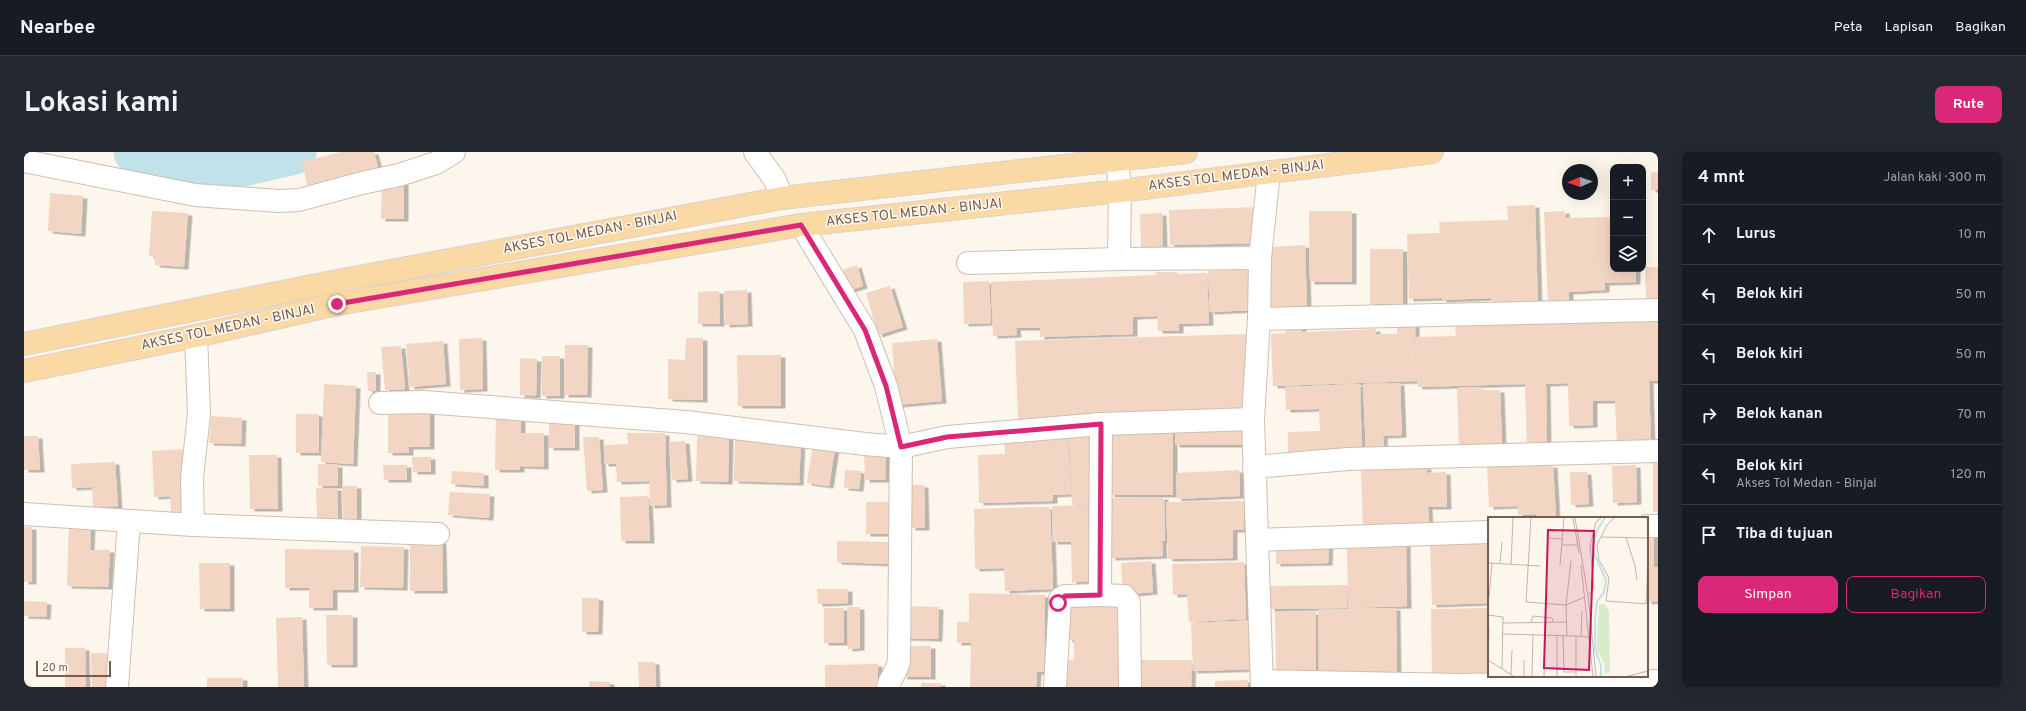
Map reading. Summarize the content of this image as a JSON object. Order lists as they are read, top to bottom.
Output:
{
  "streets": {
    "main road": ["AKSES TOL MEDAN - BINJAI"]
  },
  "scale_bar": "20 m",
  "north": "left",
  "page": {
    "header": "Nearbee",
    "nav": ["Peta", "Lapisan", "Bagikan"],
    "title": "Lokasi kami",
    "buttons": [
      "Rute",
      ["Simpan", "Bagikan"]
    ],
    "heading": ["4 mnt", "Jalan kaki · 300 m"],
    "map_buttons": ["+", "−"],
    "list": [
      ["Lurus", "10 m"],
      ["Belok kiri", "50 m"],
      ["Belok kiri", "50 m"],
      ["Belok kanan", "70 m"],
      ["Belok kiri", "Akses Tol Medan - Binjai", "120 m"],
      "Tiba di tujuan"
    ],
    "scale": "20 m"
  }
}
